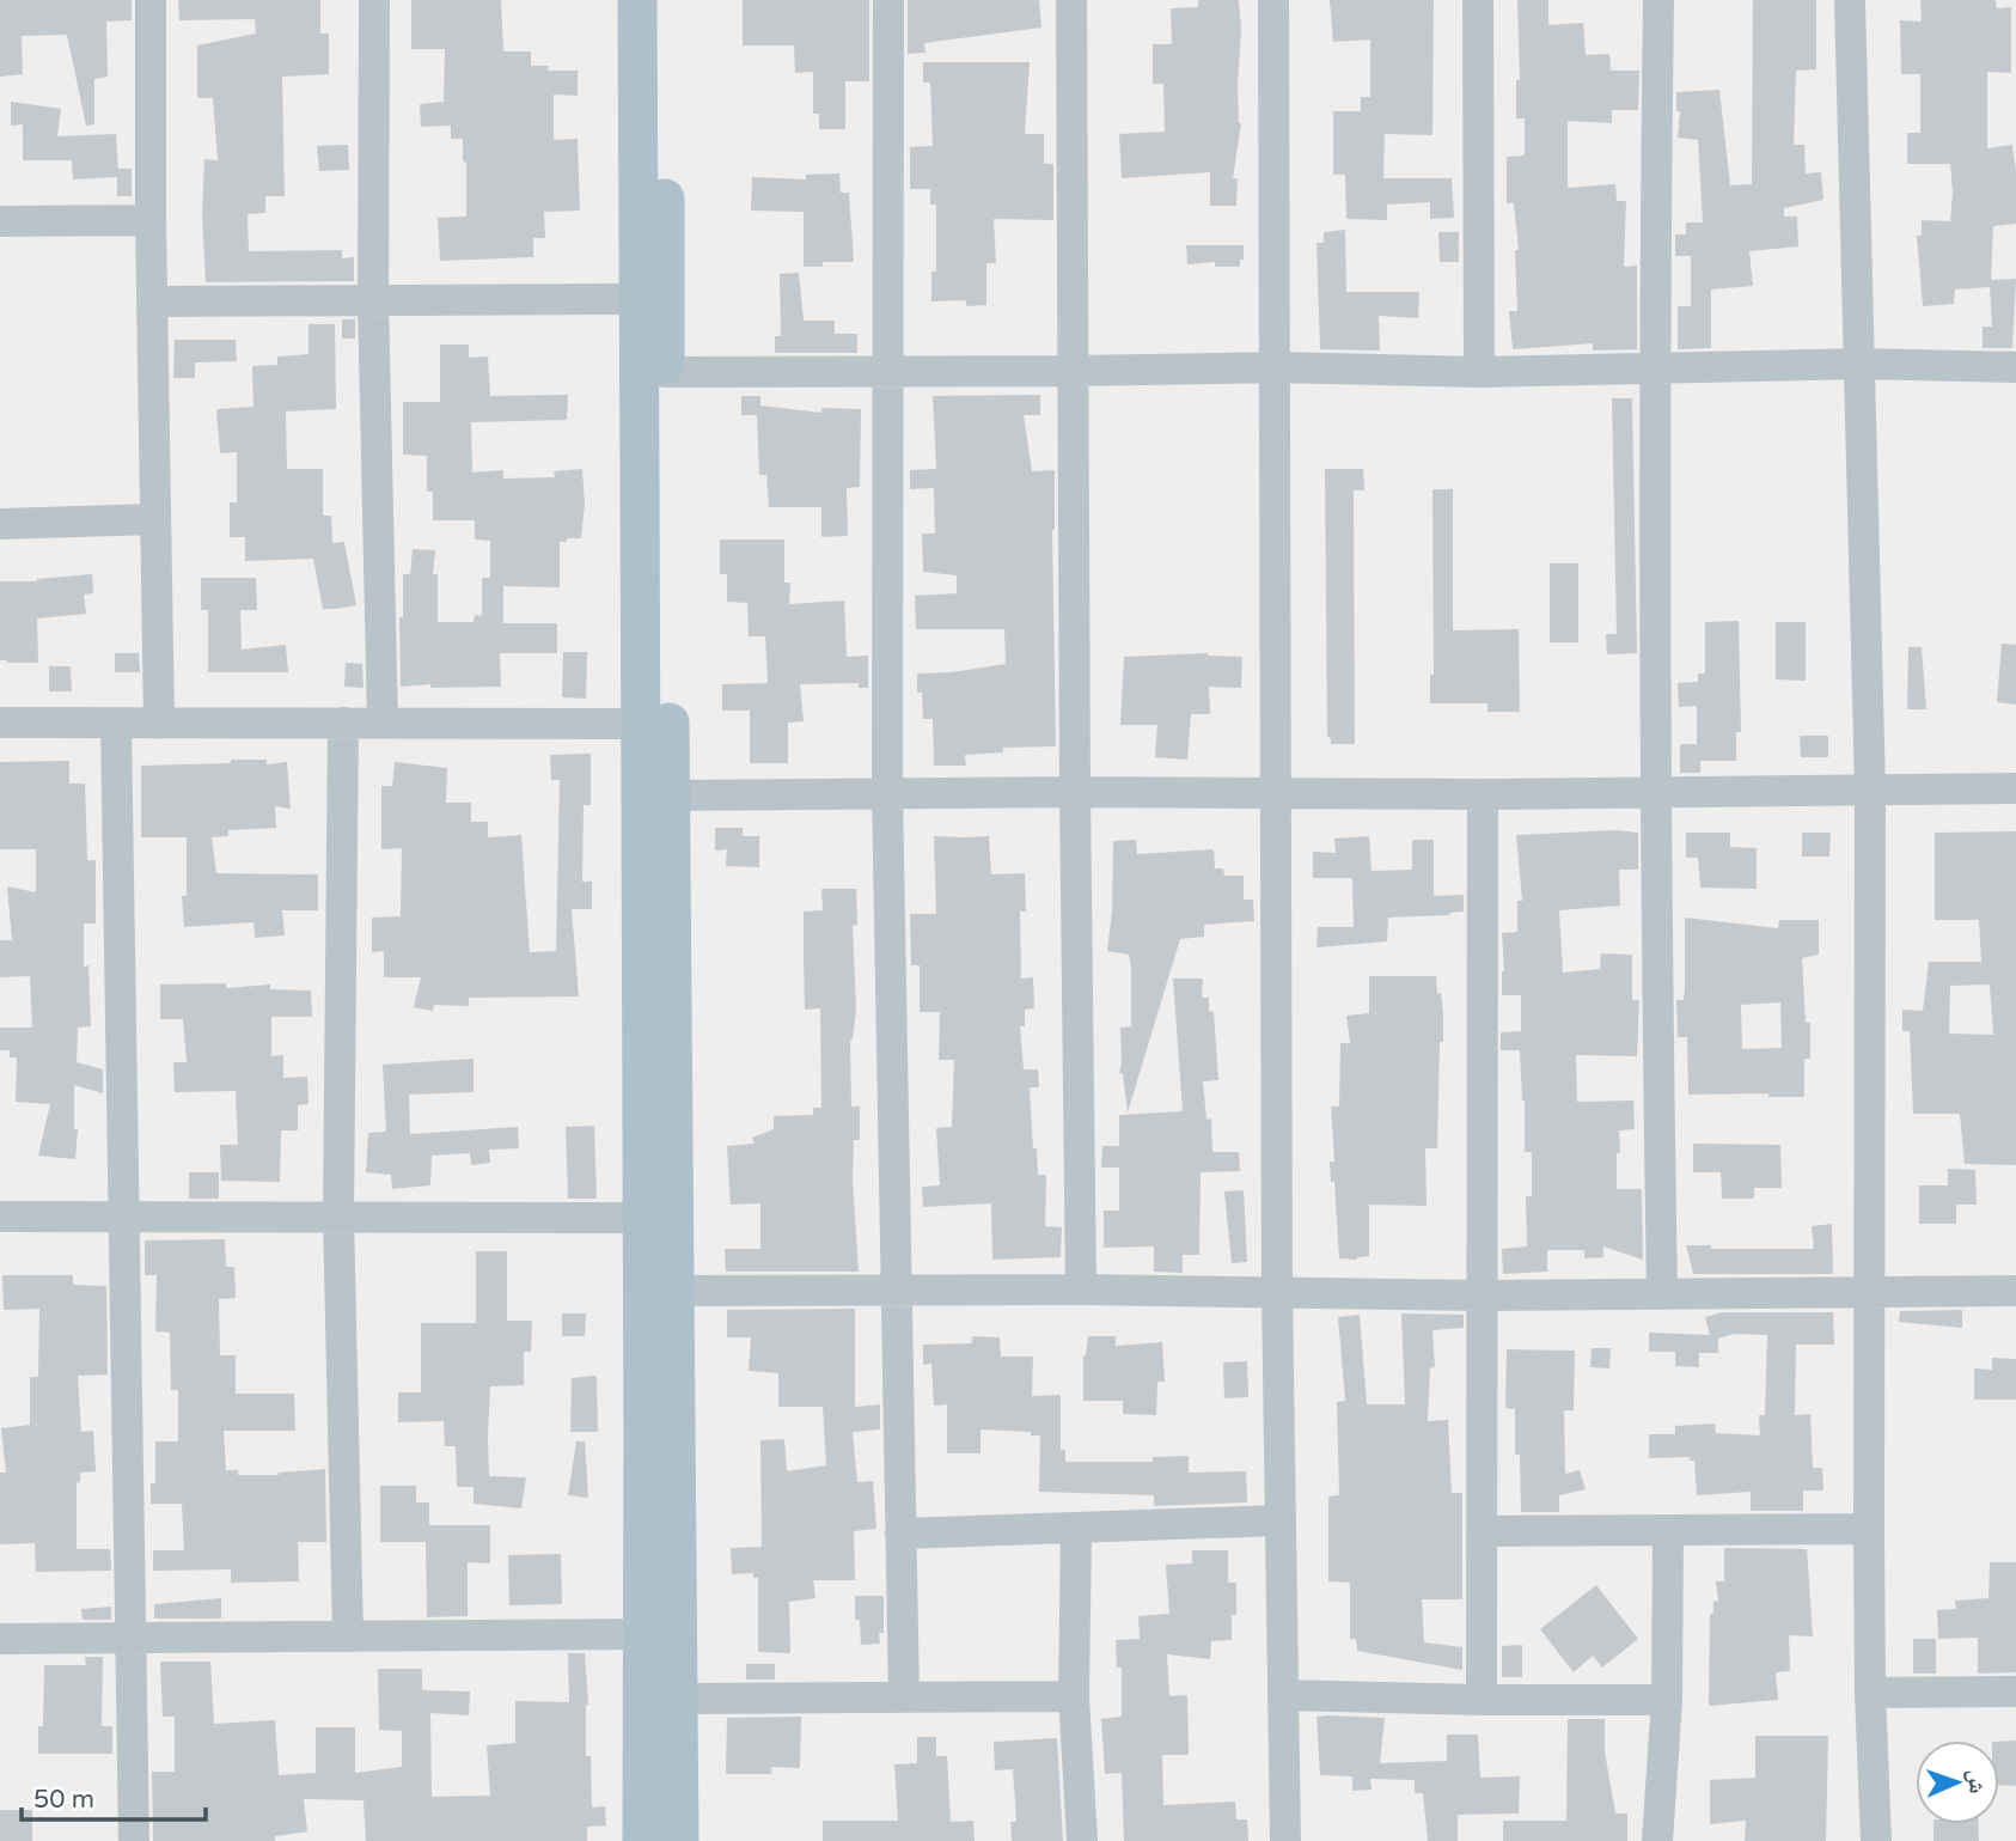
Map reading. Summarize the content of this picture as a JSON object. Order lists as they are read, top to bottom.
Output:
{
  "scale_bar": "50 m",
  "north": "right"
}
